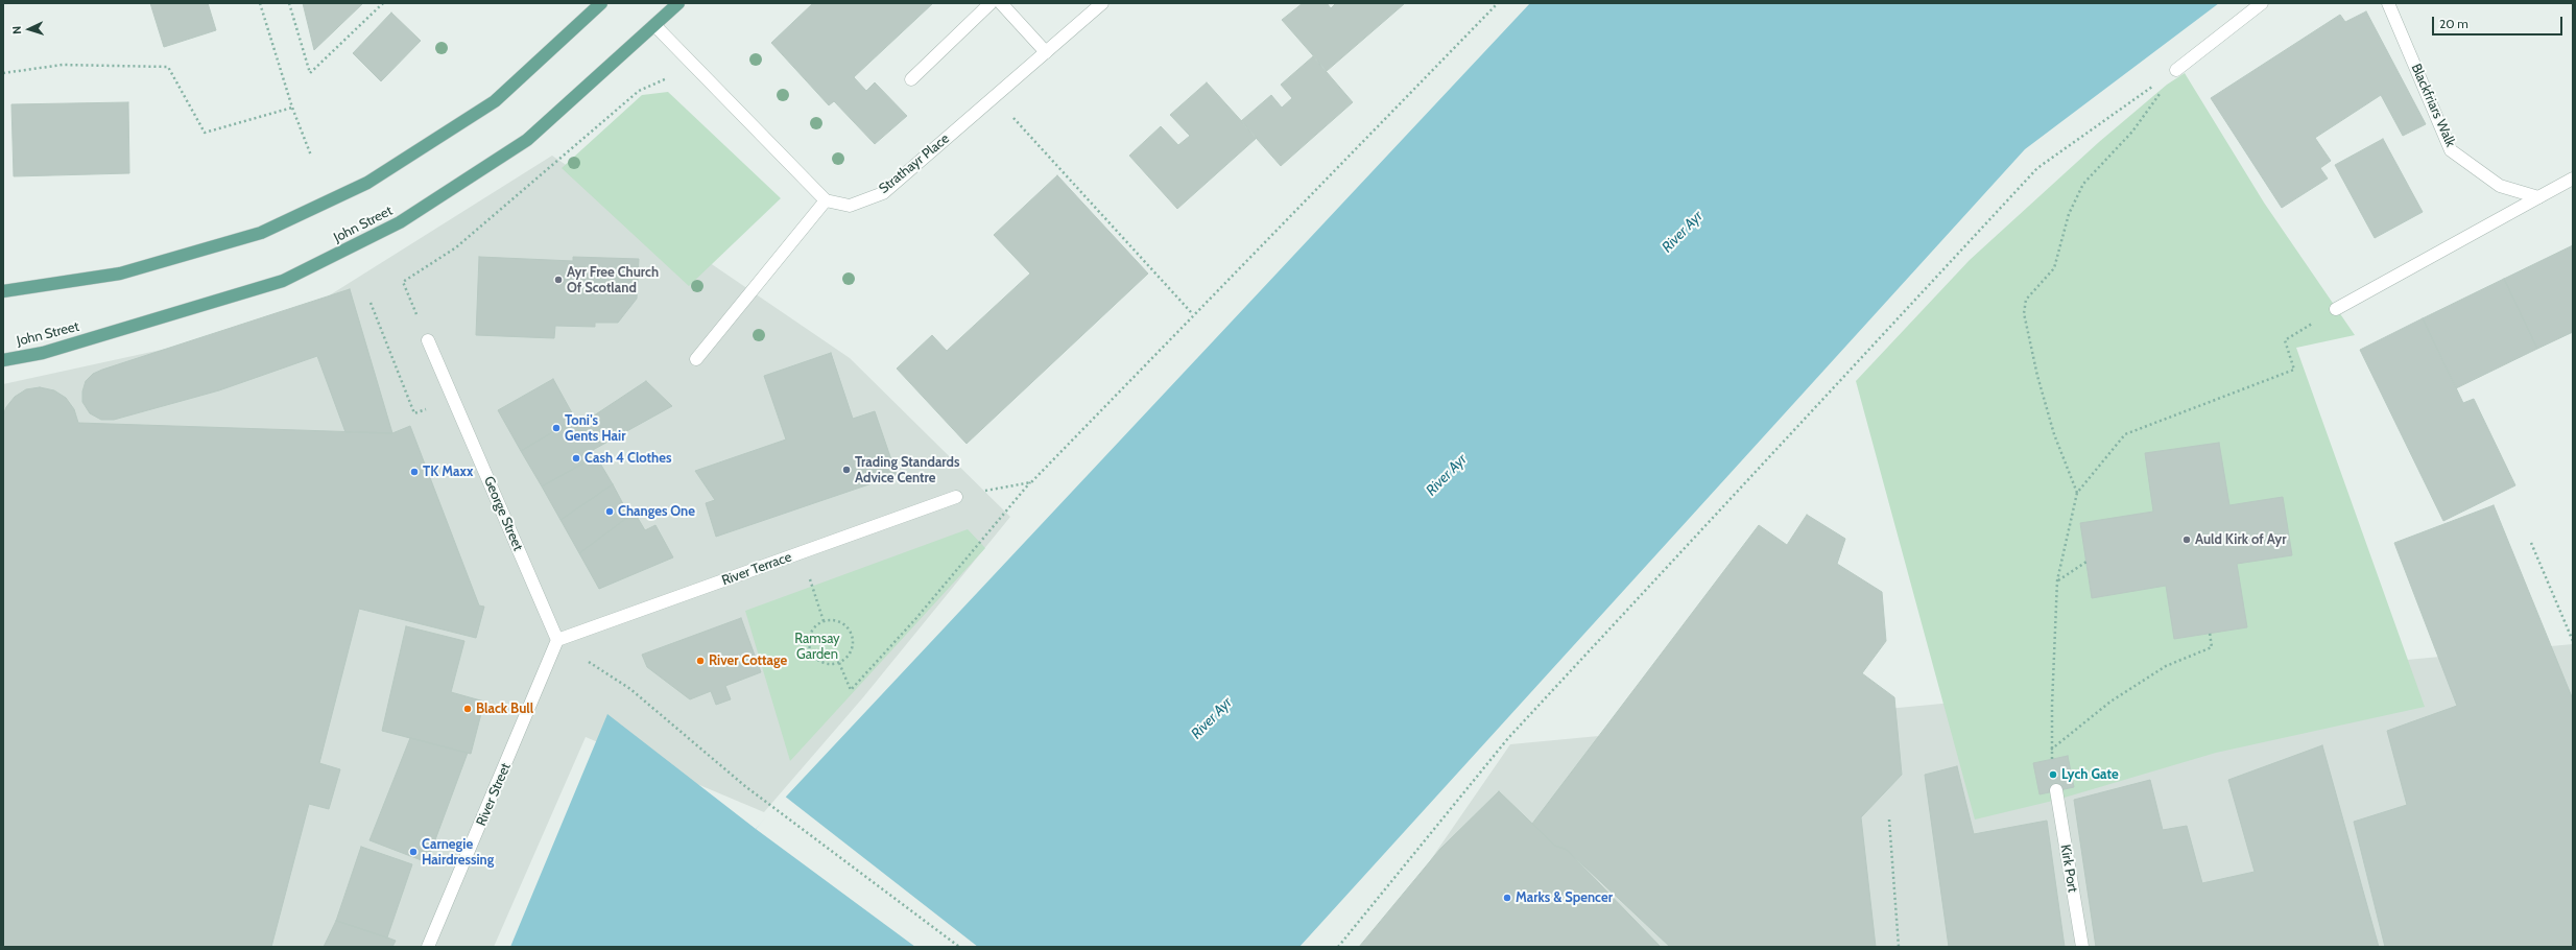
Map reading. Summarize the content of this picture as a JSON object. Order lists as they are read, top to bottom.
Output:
{
  "streets": {
    "main road": ["John Street"],
    "street": [
      "Blackfriars Walk",
      "Strathayr Place",
      "George Street",
      "River Terrace",
      "River Street",
      "Kirk Port"
    ]
  },
  "crossings": [
    ["George Street", "River Terrace"],
    ["George Street", "River Street"],
    ["River Terrace", "River Street"]
  ],
  "water": ["River Ayr"],
  "parks": ["Ramsay Garden"],
  "places": [
    "Ayr Free Church Of Scotland",
    "Toni's Gents Hair",
    "Cash 4 Clothes",
    "Trading Standards Advice Centre",
    "TK Maxx",
    "Changes One",
    "Auld Kirk of Ayr",
    "River Cottage",
    "Black Bull",
    "Lych Gate",
    "Carnegie Hairdressing",
    "Marks & Spencer"
  ],
  "scale_bar": "20 m",
  "north": "left"
}
